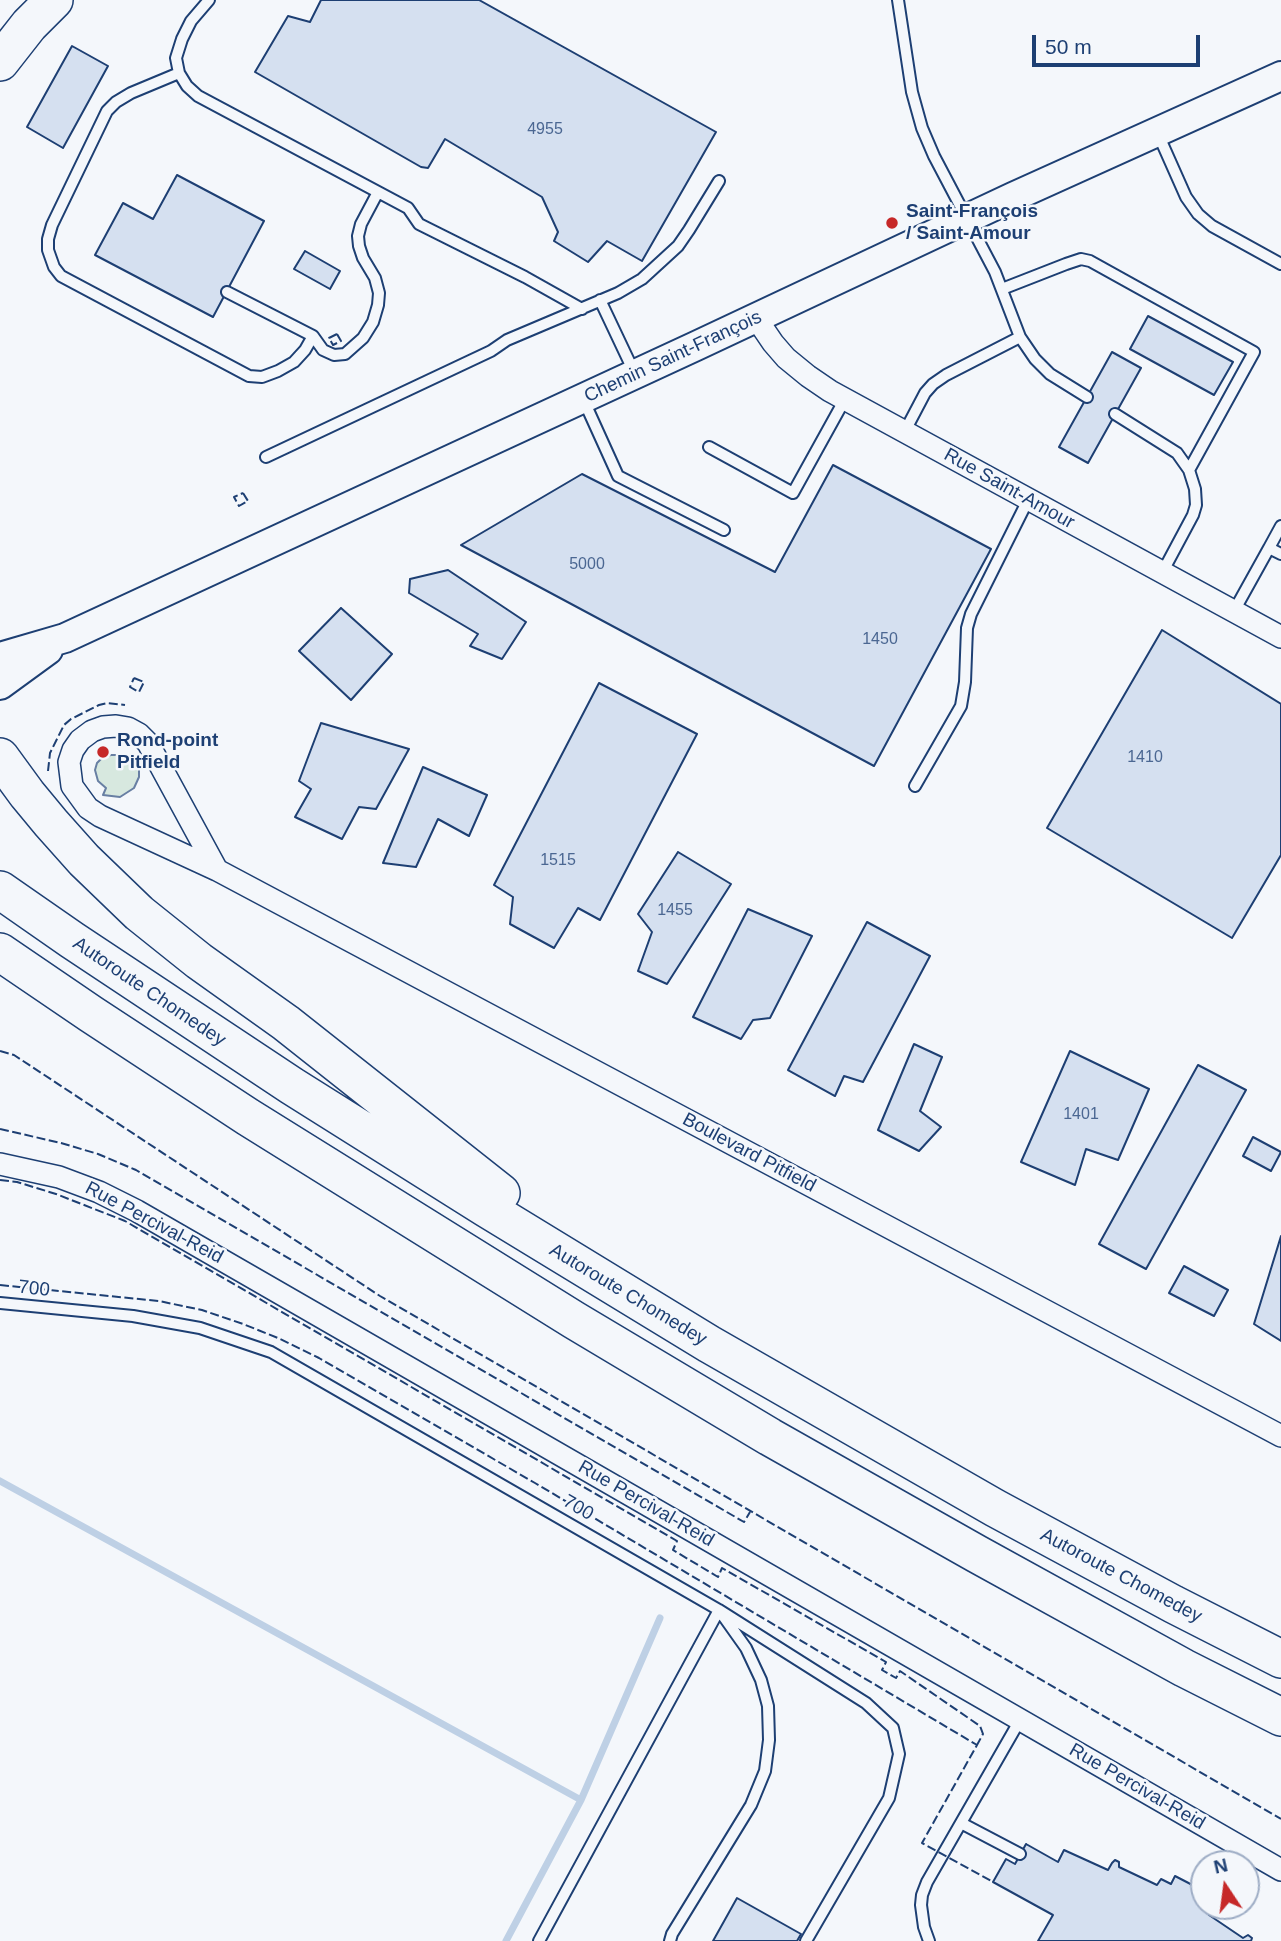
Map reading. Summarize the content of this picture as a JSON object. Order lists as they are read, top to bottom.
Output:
{
  "streets": {
    "highway": ["Autoroute Chomedey"],
    "street": [
      "Chemin Saint-François",
      "Rue Saint-Amour",
      "Boulevard Pitfield",
      "Rue Percival-Reid"
    ],
    "lane": ["700"]
  },
  "crossings": [
    ["Chemin Saint-François", "Rue Saint-Amour"]
  ],
  "places": ["Saint-François / Saint-Amour", "Rond-point Pitfield"],
  "house_numbers": [
    "4955",
    "5000",
    "1450",
    "1410",
    "1515",
    "1455",
    "1401"
  ],
  "scale_bar": "50 m",
  "north": "top"
}
